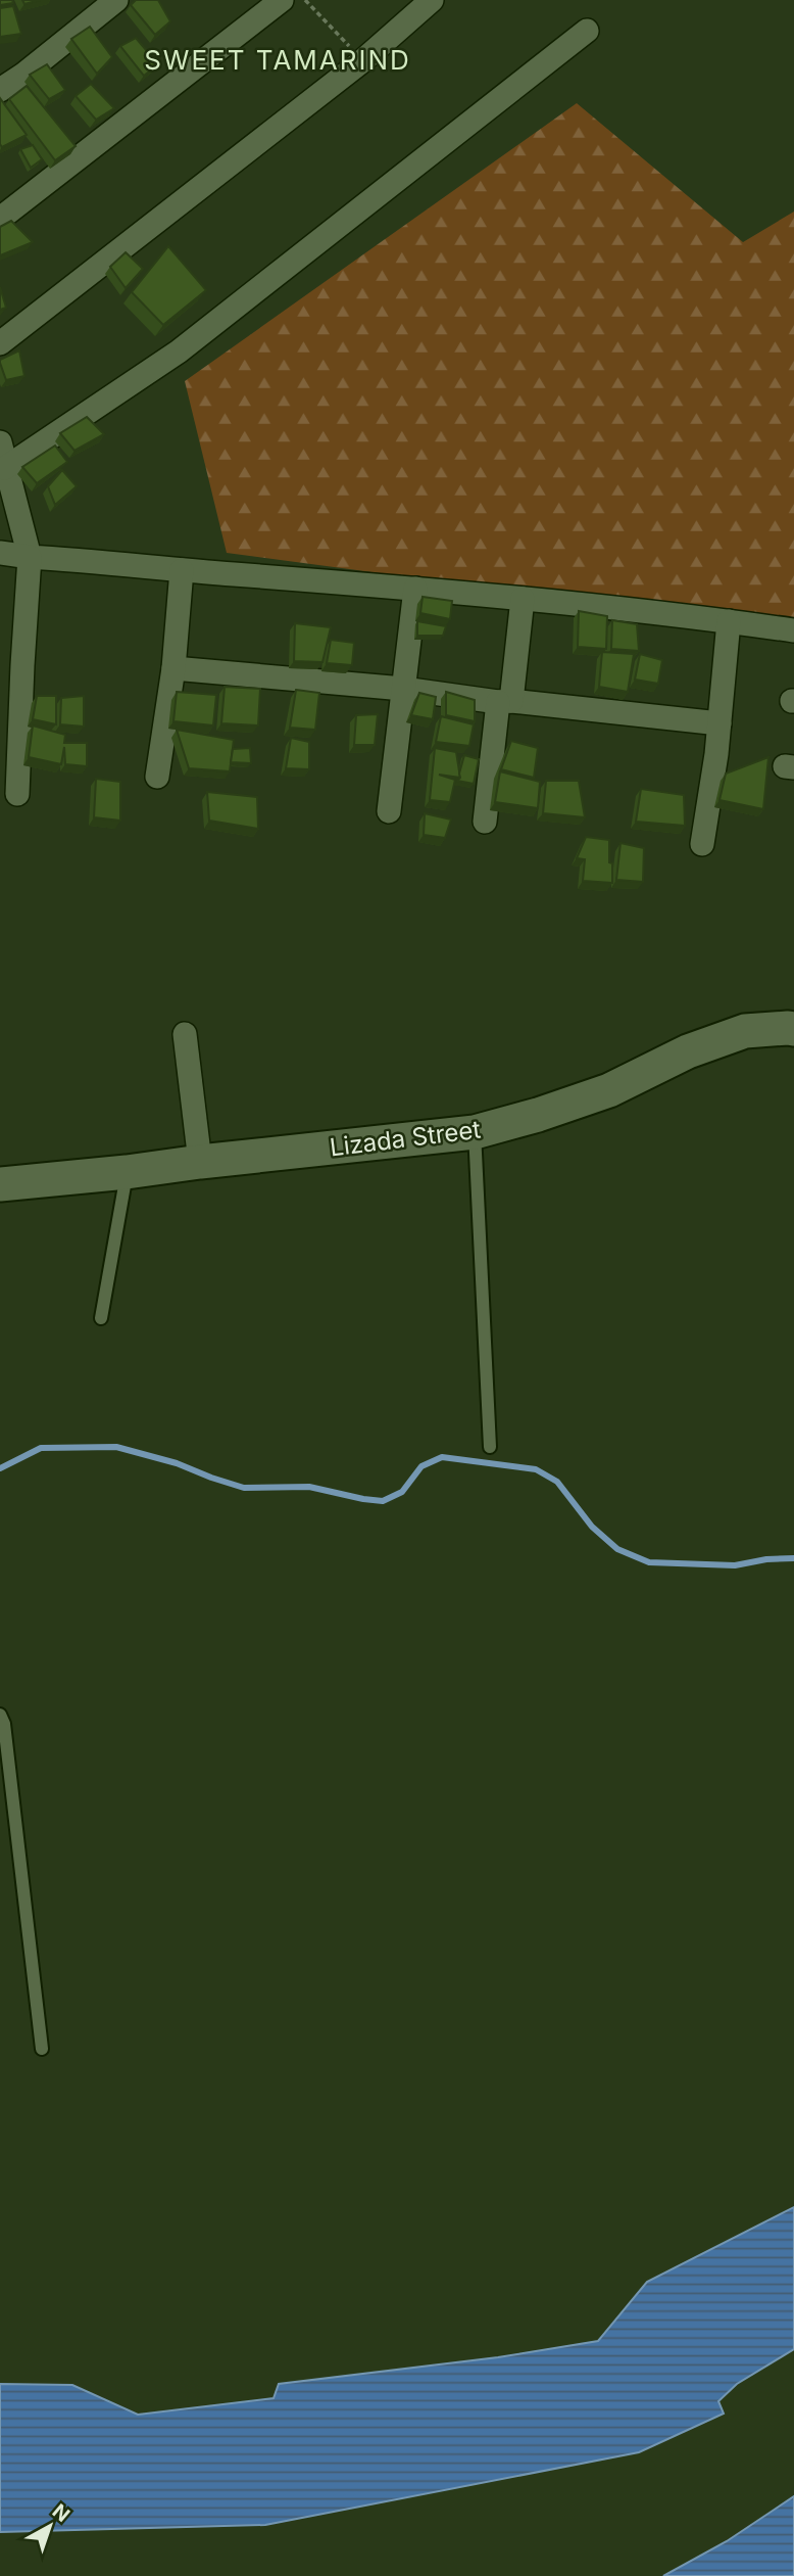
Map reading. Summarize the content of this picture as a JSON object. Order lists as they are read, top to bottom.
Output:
{
  "streets": {
    "street": ["Lizada Street"]
  },
  "districts": ["SWEET TAMARIND"],
  "north": "top right"
}
